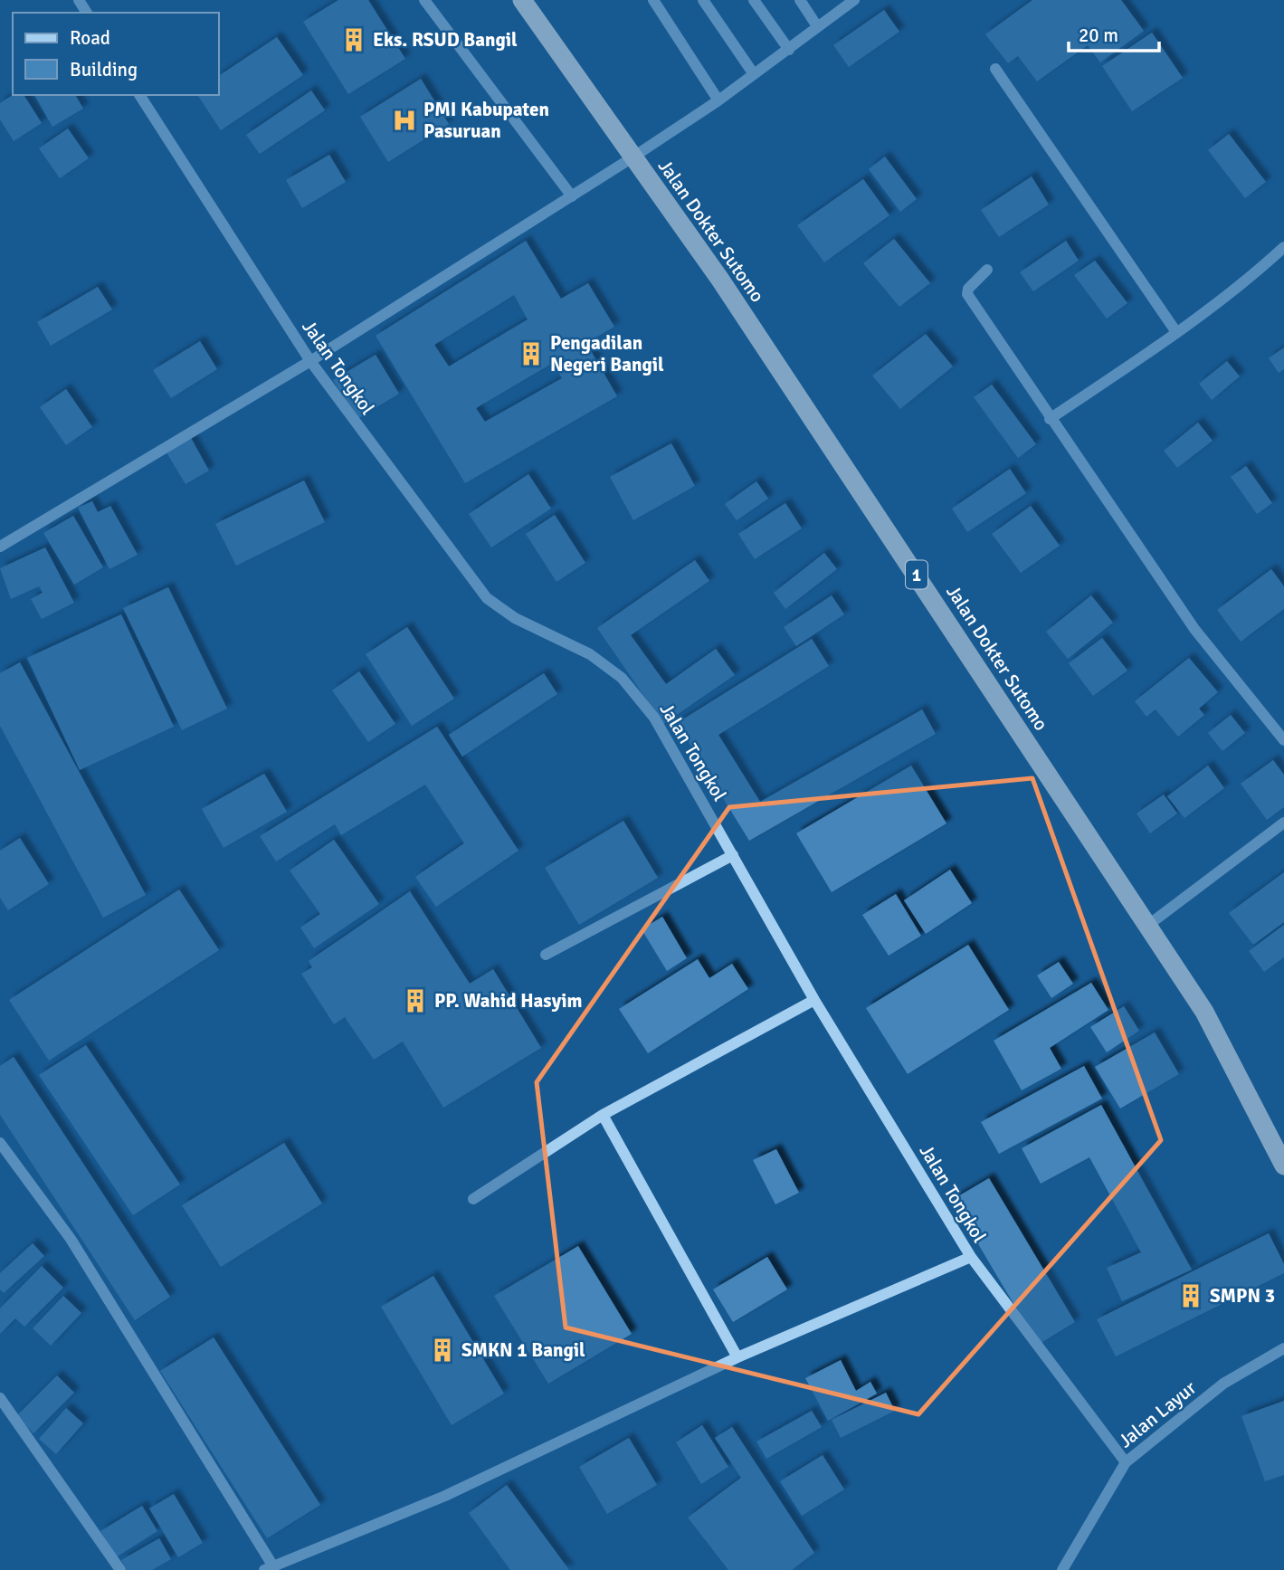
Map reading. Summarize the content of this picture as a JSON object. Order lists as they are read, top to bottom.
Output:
{
  "streets": {
    "highway": ["Jalan Dokter Sutomo", "1"],
    "street": ["Jalan Tongkol", "Jalan Layur"]
  },
  "crossings": [
    ["Jalan Tongkol", "Jalan Layur"]
  ],
  "places": {
    "building": [
      "Eks. RSUD Bangil",
      "Pengadilan Negeri Bangil",
      "PP. Wahid Hasyim",
      "SMPN 3",
      "SMKN 1 Bangil"
    ],
    "hospital": ["PMI Kabupaten Pasuruan"]
  },
  "legend": ["Road", "Building"],
  "scale_bar": "20 m"
}
